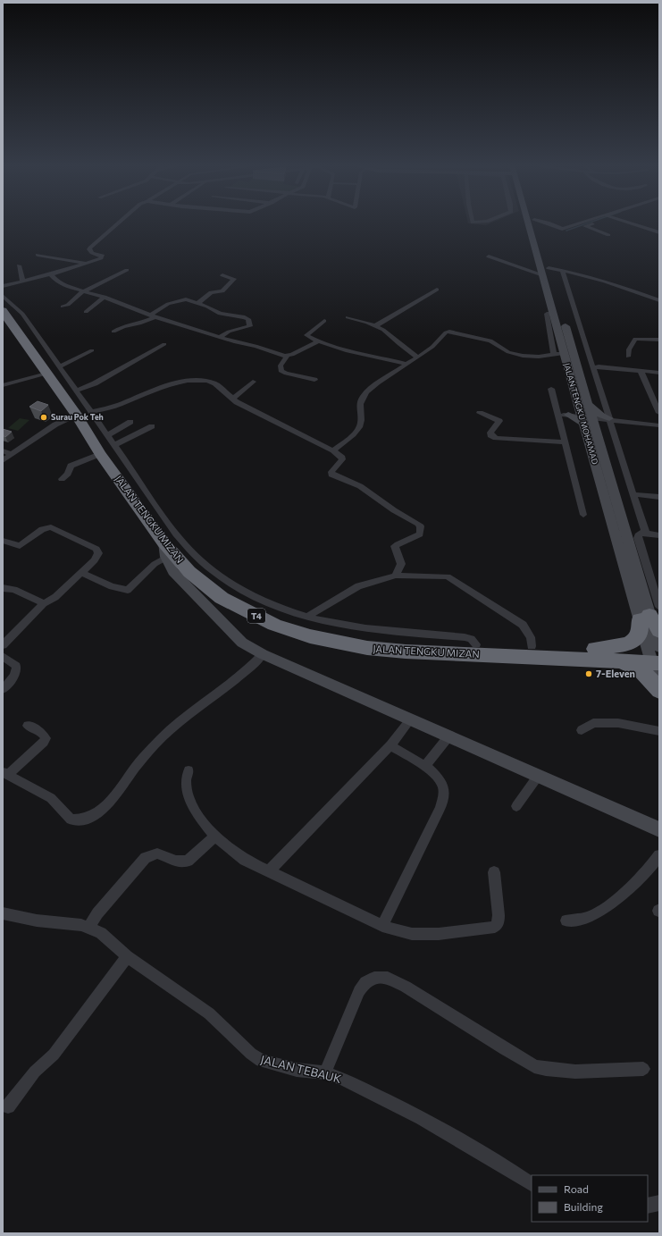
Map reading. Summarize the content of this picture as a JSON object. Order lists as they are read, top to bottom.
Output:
{
  "streets": {
    "highway": ["JALAN TENGKU MIZAN", "T4"],
    "main road": ["JALAN TENGKU MOHAMAD"],
    "street": ["JALAN TEBAUK"]
  },
  "crossings": [
    ["JALAN TENGKU MOHAMAD", "JALAN TENGKU MIZAN"]
  ],
  "places": ["Surau Pok Teh", "7-Eleven"],
  "legend": ["Road", "Building"]
}
